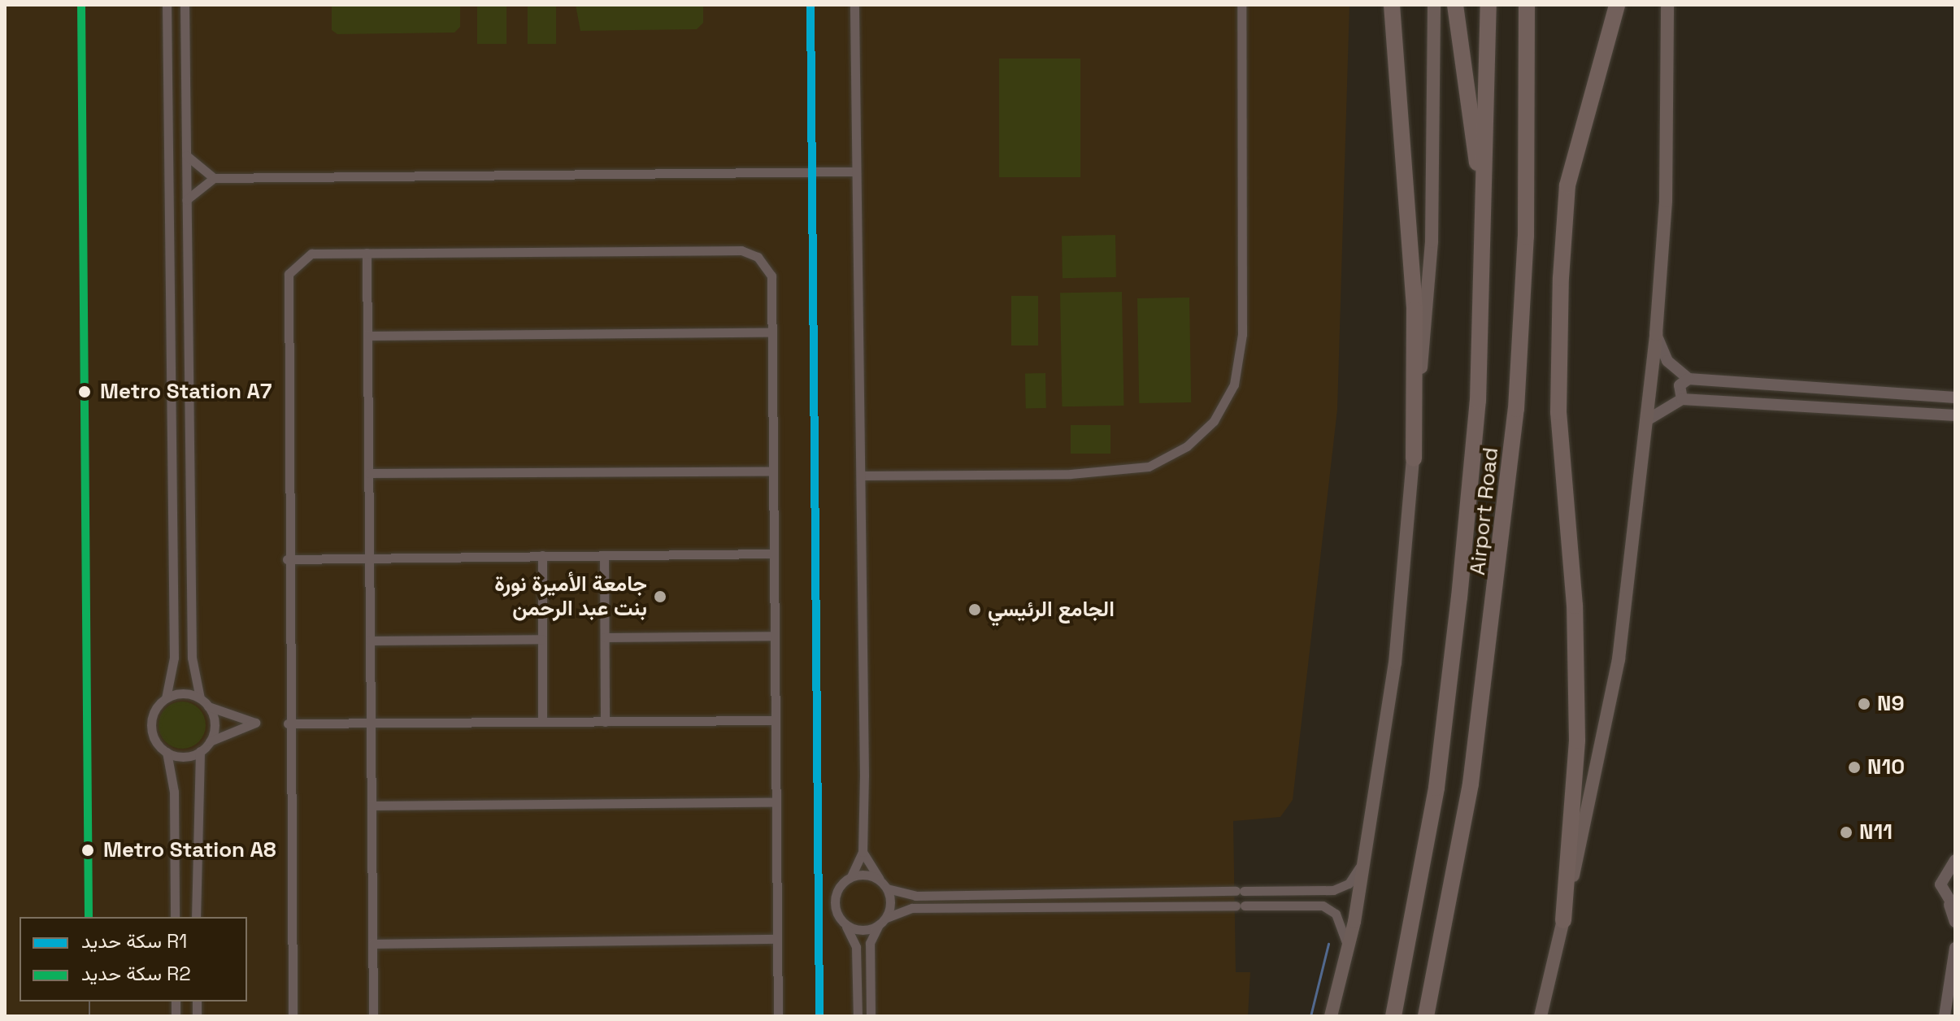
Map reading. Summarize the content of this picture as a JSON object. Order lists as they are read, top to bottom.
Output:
{
  "streets": {
    "highway": ["Airport Road"]
  },
  "places": [
    "Metro Station A7",
    "جامعة الأميرة نورة بنت عبد الرحمن",
    "الجامع الرئيسي",
    "N9",
    "N10",
    "N11",
    "Metro Station A8"
  ],
  "lines": ["rail line R1", "rail line R2"],
  "legend": ["سكة حديد R1", "سكة حديد R2"]
}
